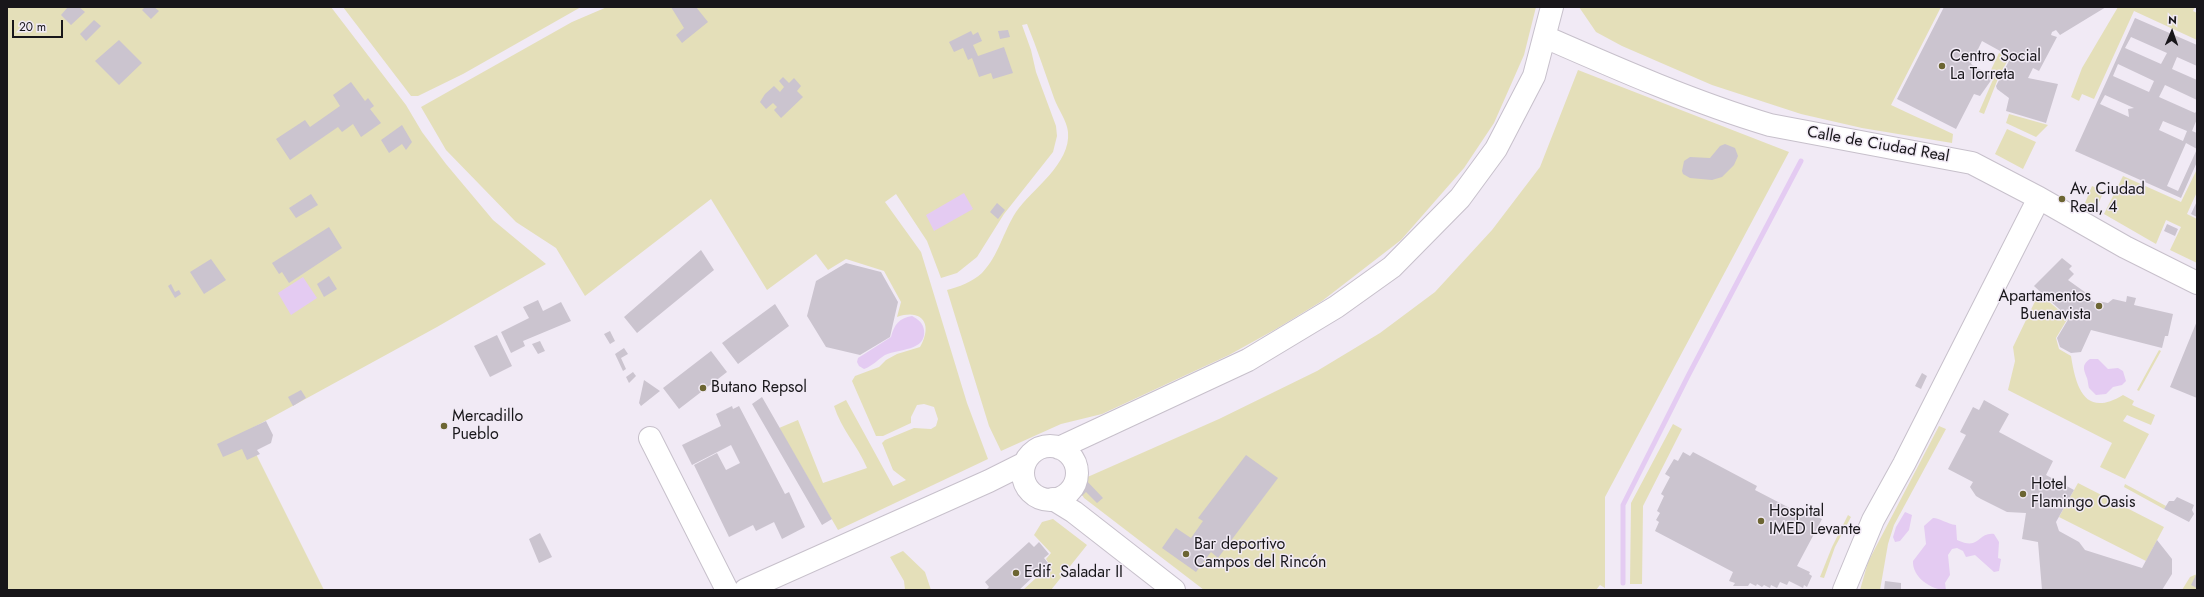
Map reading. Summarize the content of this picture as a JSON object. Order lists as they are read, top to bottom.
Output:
{
  "streets": {
    "street": ["Calle de Ciudad Real"]
  },
  "places": [
    "Centro Social La Torreta",
    "Av. Ciudad Real, 4",
    "Apartamentos Buenavista",
    "Butano Repsol",
    "Mercadillo Pueblo",
    "Hotel Flamingo Oasis",
    "Hospital IMED Levante",
    "Bar deportivo Campos del Rincón",
    "Edif. Saladar II"
  ],
  "scale_bar": "20 m",
  "north": "top"
}
